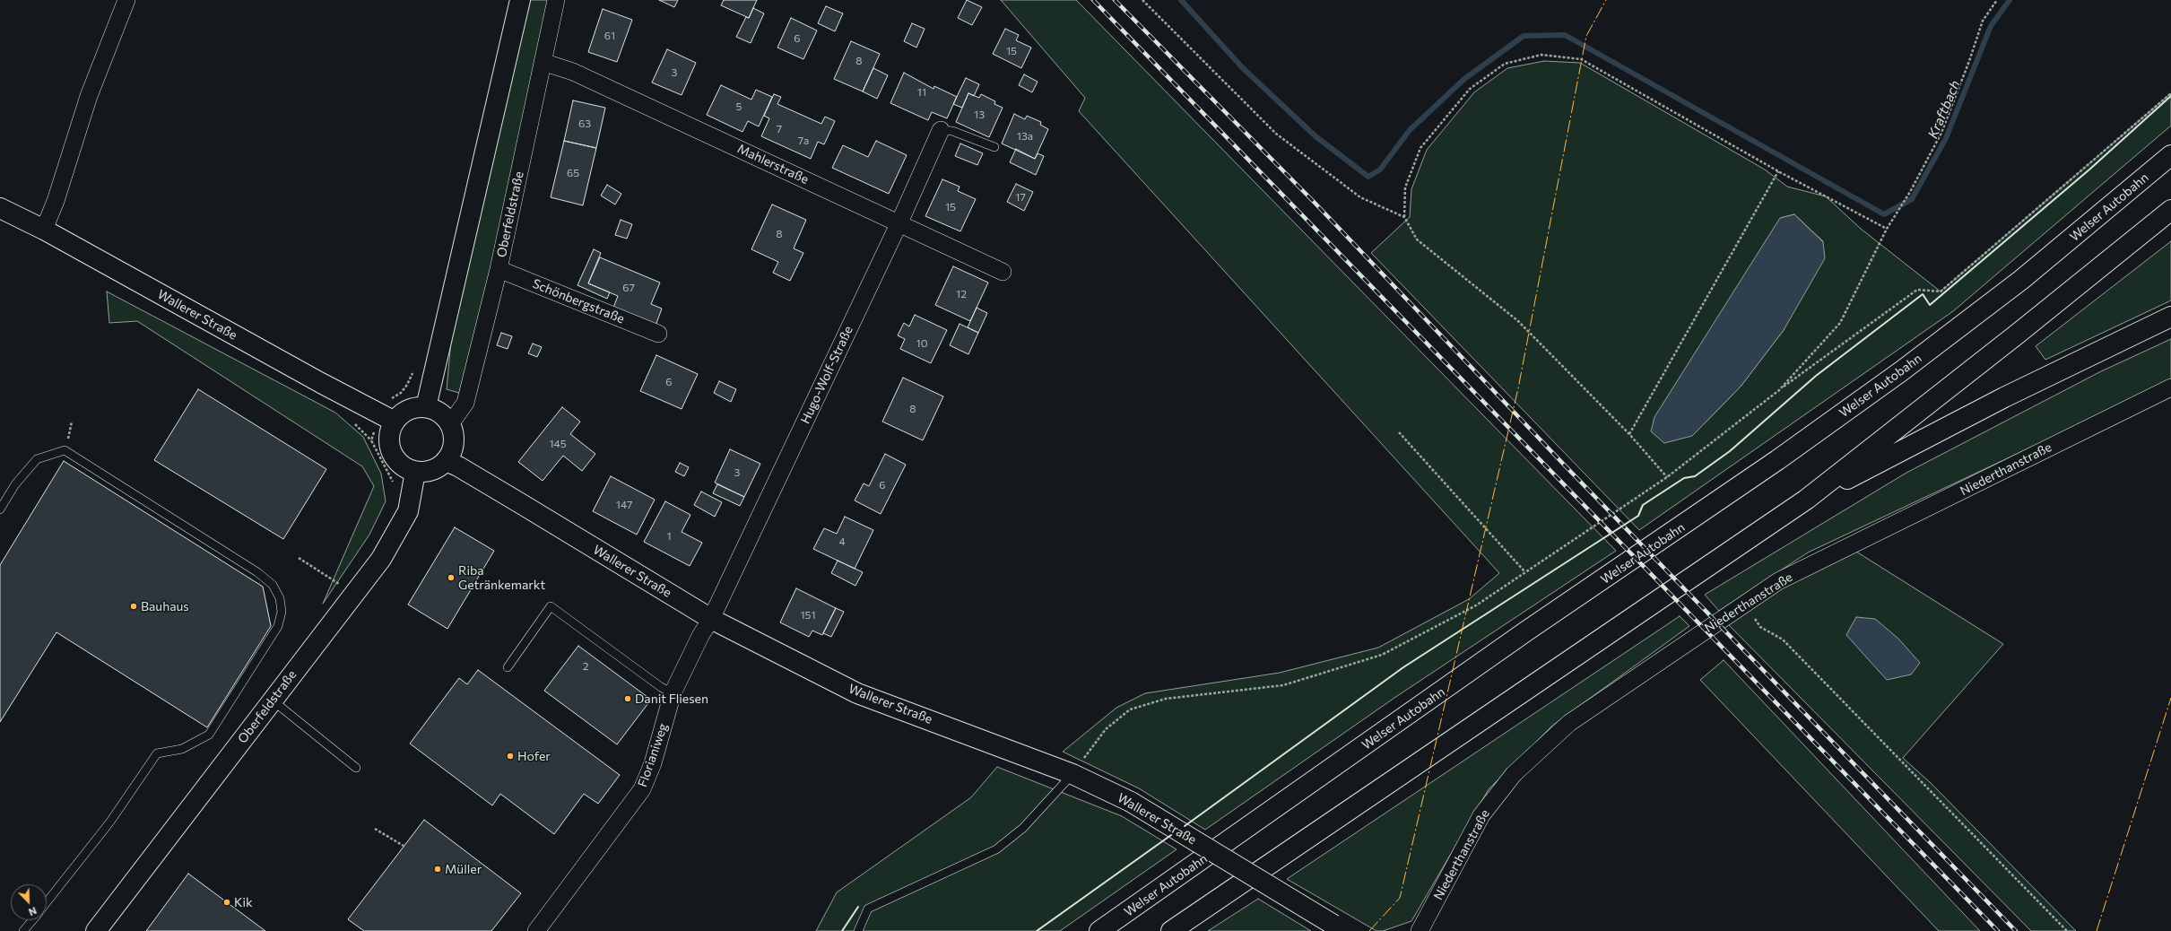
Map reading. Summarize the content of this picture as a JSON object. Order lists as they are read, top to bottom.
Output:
{
  "streets": {
    "main road": ["Welser Autobahn", "Oberfeldstraße", "Wallerer Straße"],
    "street": [
      "Mahlerstraße",
      "Schönbergstraße",
      "Hugo-Wolf-Straße",
      "Niederthanstraße",
      "Florianiweg"
    ]
  },
  "crossings": [
    ["Mahlerstraße", "Oberfeldstraße"],
    ["Mahlerstraße", "Hugo-Wolf-Straße"],
    ["Oberfeldstraße", "Schönbergstraße"],
    ["Oberfeldstraße", "Wallerer Straße"],
    ["Wallerer Straße", "Hugo-Wolf-Straße"],
    ["Wallerer Straße", "Florianiweg"],
    ["Hugo-Wolf-Straße", "Florianiweg"]
  ],
  "water": ["Kraftbach"],
  "places": [
    "Riba Getränkemarkt",
    "Bauhaus",
    "Danit Fliesen",
    "Hofer",
    "Müller",
    "Kik"
  ],
  "house_numbers": [
    "61",
    "6",
    "15",
    "8",
    "3",
    "11",
    "5",
    "13",
    "63",
    "7",
    "13a",
    "7a",
    "65",
    "17",
    "15",
    "8",
    "67",
    "12",
    "10",
    "6",
    "8",
    "145",
    "3",
    "6",
    "147",
    "1",
    "4",
    "151",
    "2"
  ],
  "north": "bottom right"
}
